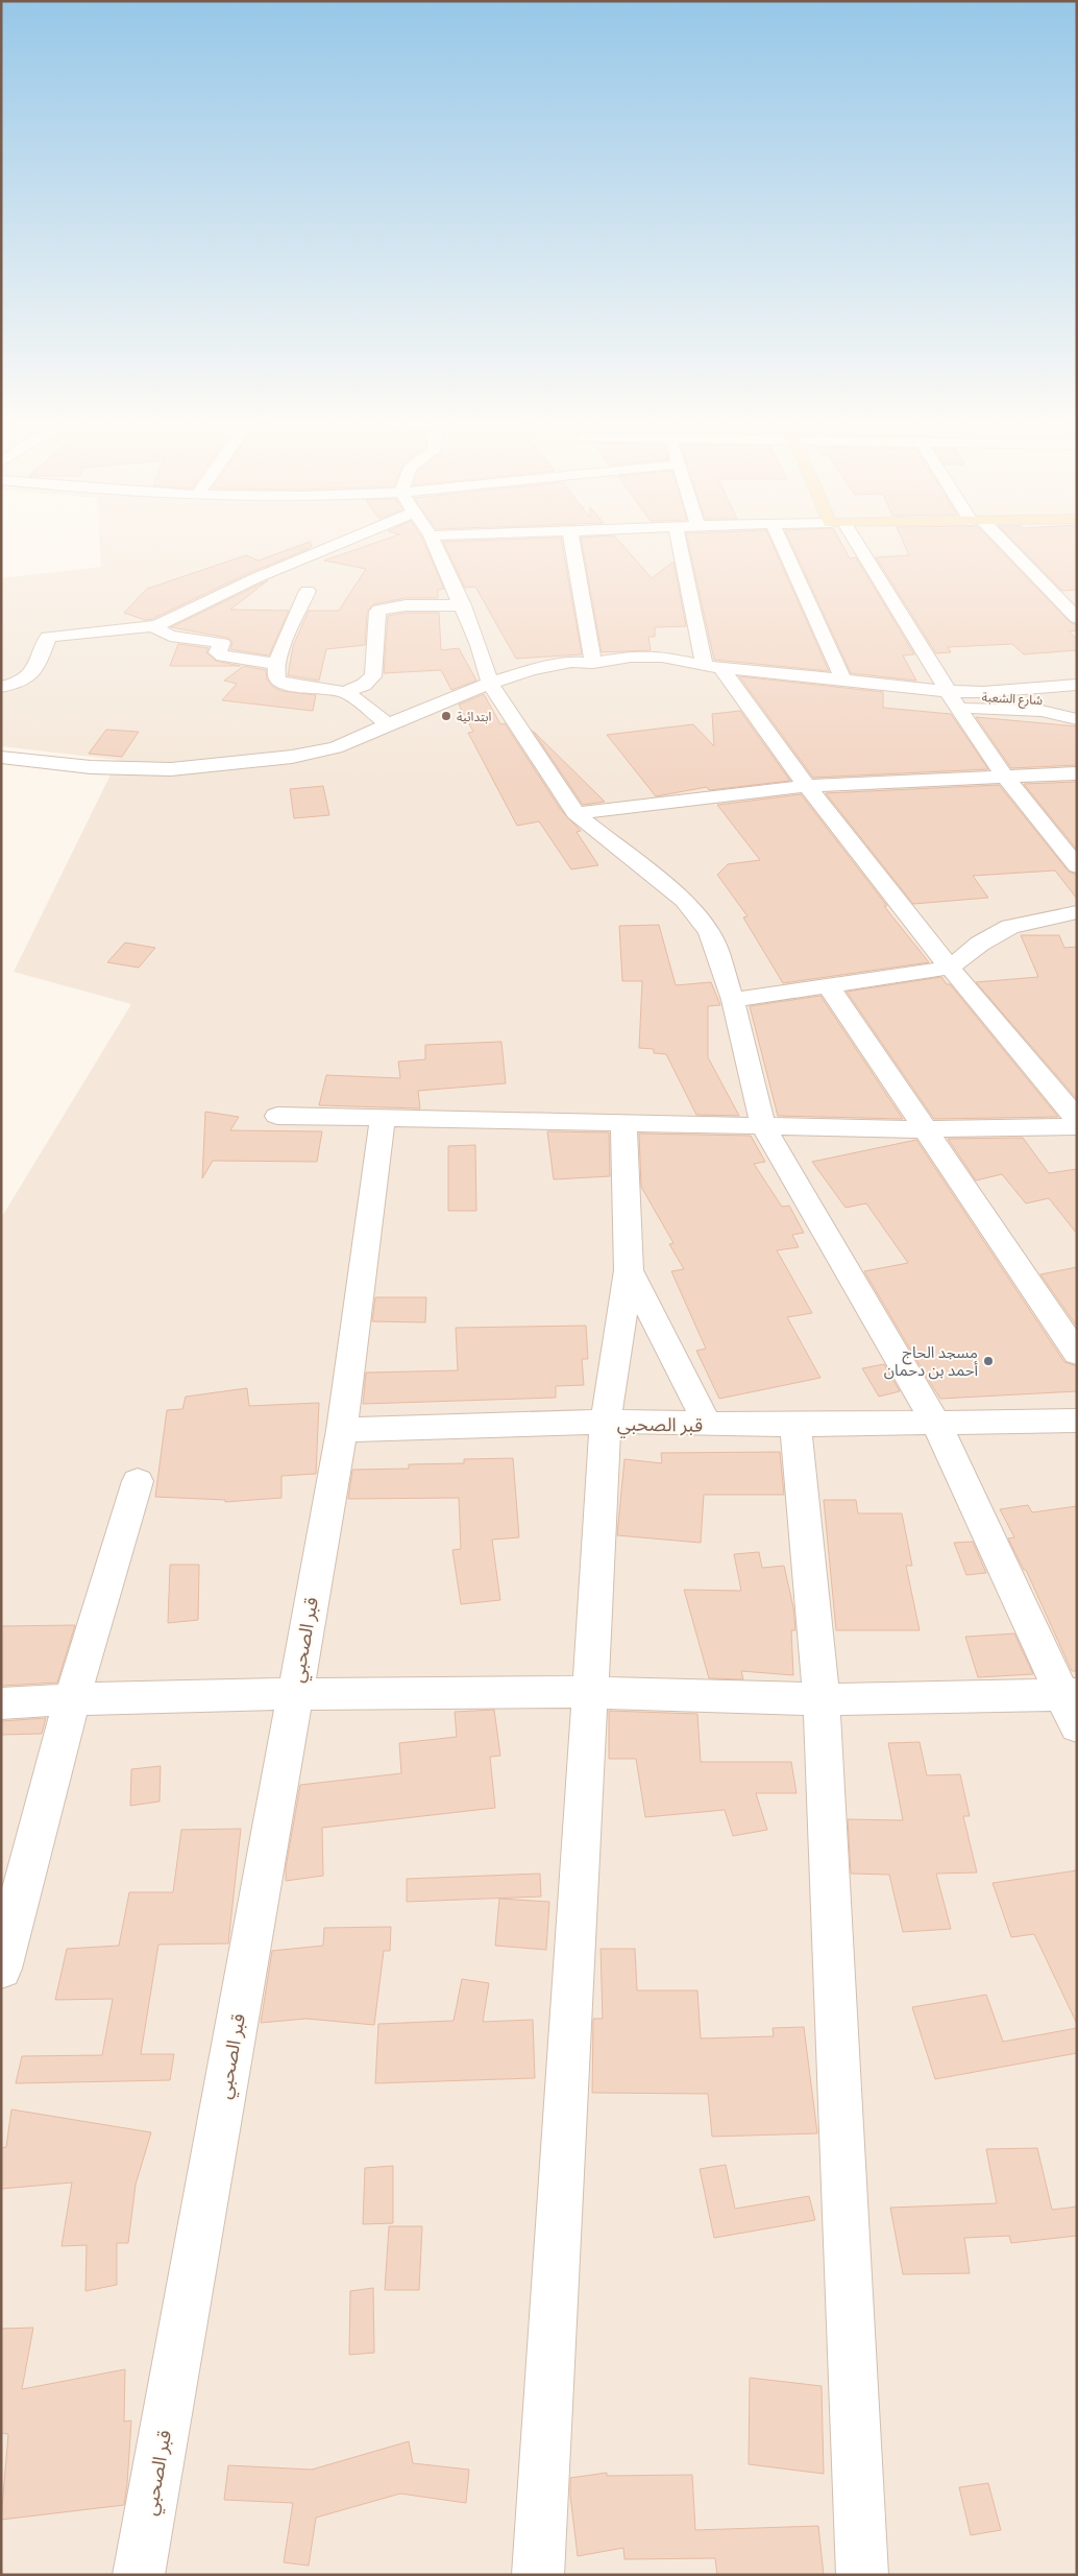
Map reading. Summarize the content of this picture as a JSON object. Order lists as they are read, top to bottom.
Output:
{
  "streets": {
    "street": ["شارع الشعبة", "قبر الصحبي"]
  },
  "places": ["ابتدائية", "مسجد الحاج أحمد بن دحمان"]
}
